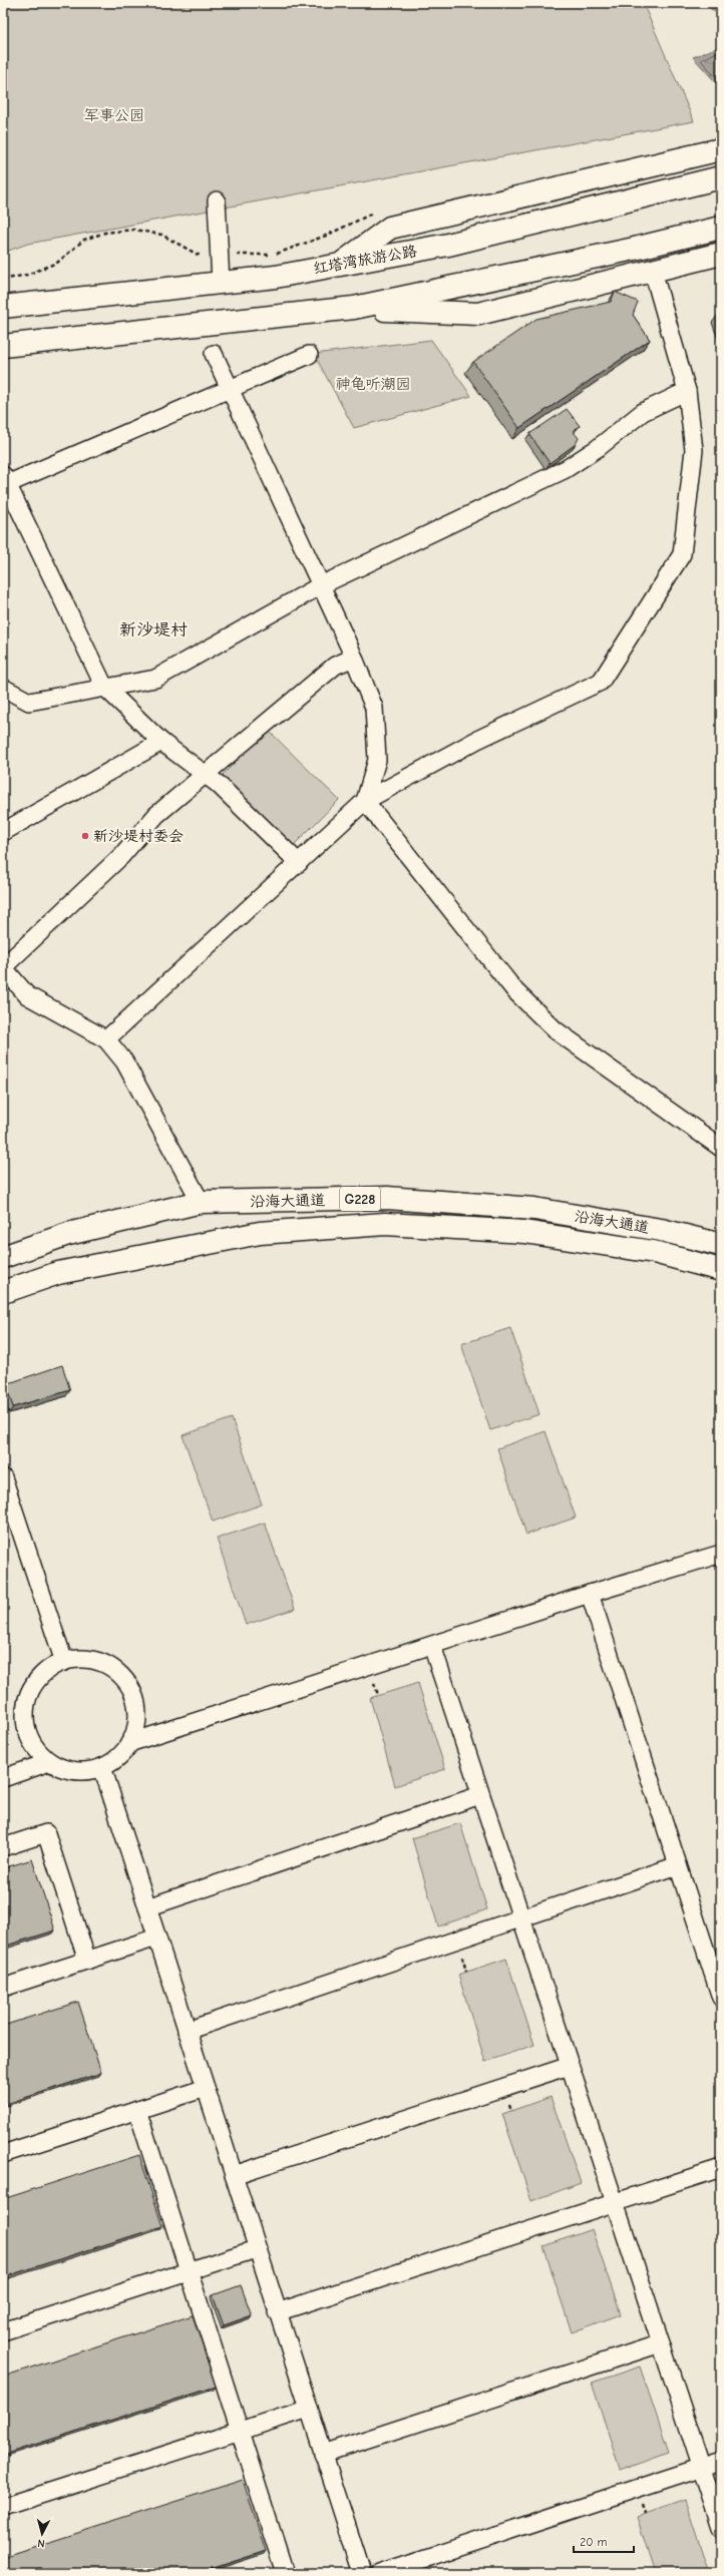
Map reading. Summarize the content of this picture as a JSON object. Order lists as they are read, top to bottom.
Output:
{
  "streets": {
    "main road": ["红塔湾旅游公路", "G228", "沿海大通道"]
  },
  "districts": ["新沙堤村"],
  "parks": ["军事公园", "神龟听潮园"],
  "places": ["新沙堤村委会"],
  "scale_bar": "20 m",
  "north": "bottom"
}
